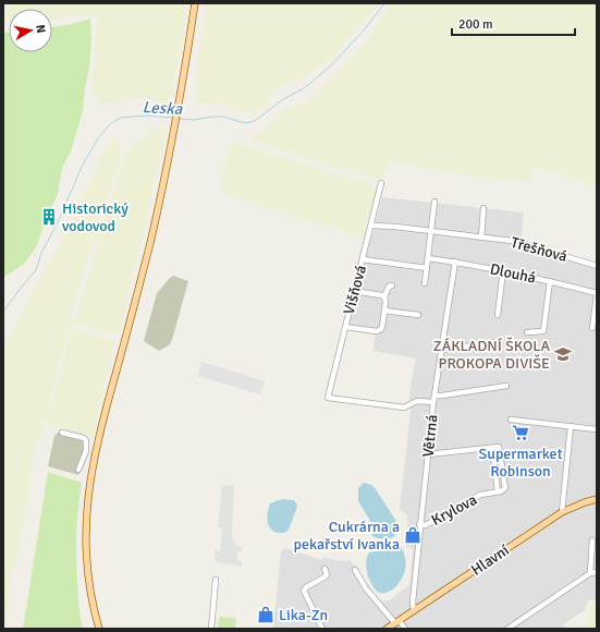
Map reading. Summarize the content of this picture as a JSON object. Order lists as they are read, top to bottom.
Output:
{
  "streets": {
    "main road": ["Hlavní"],
    "street": [
      "Třešňová",
      "Dlouhá",
      "Višňová",
      "Větrná",
      "Krylova"
    ]
  },
  "crossings": [
    ["Třešňová", "Višňová"],
    ["Dlouhá", "Větrná"],
    ["Višňová", "Větrná"],
    ["Větrná", "Krylova"],
    ["Větrná", "Hlavní"]
  ],
  "water": ["Leska"],
  "places": {
    "building": ["Historický vodovod"],
    "school or university": ["ZÁKLADNÍ ŠKOLA PROKOPA DIVIŠE"],
    "supermarket": ["Supermarket Robinson"],
    "shop": ["Cukrárna a pekařství Ivanka", "Lika-Zn"]
  },
  "scale_bar": "200 m",
  "north": "right"
}
